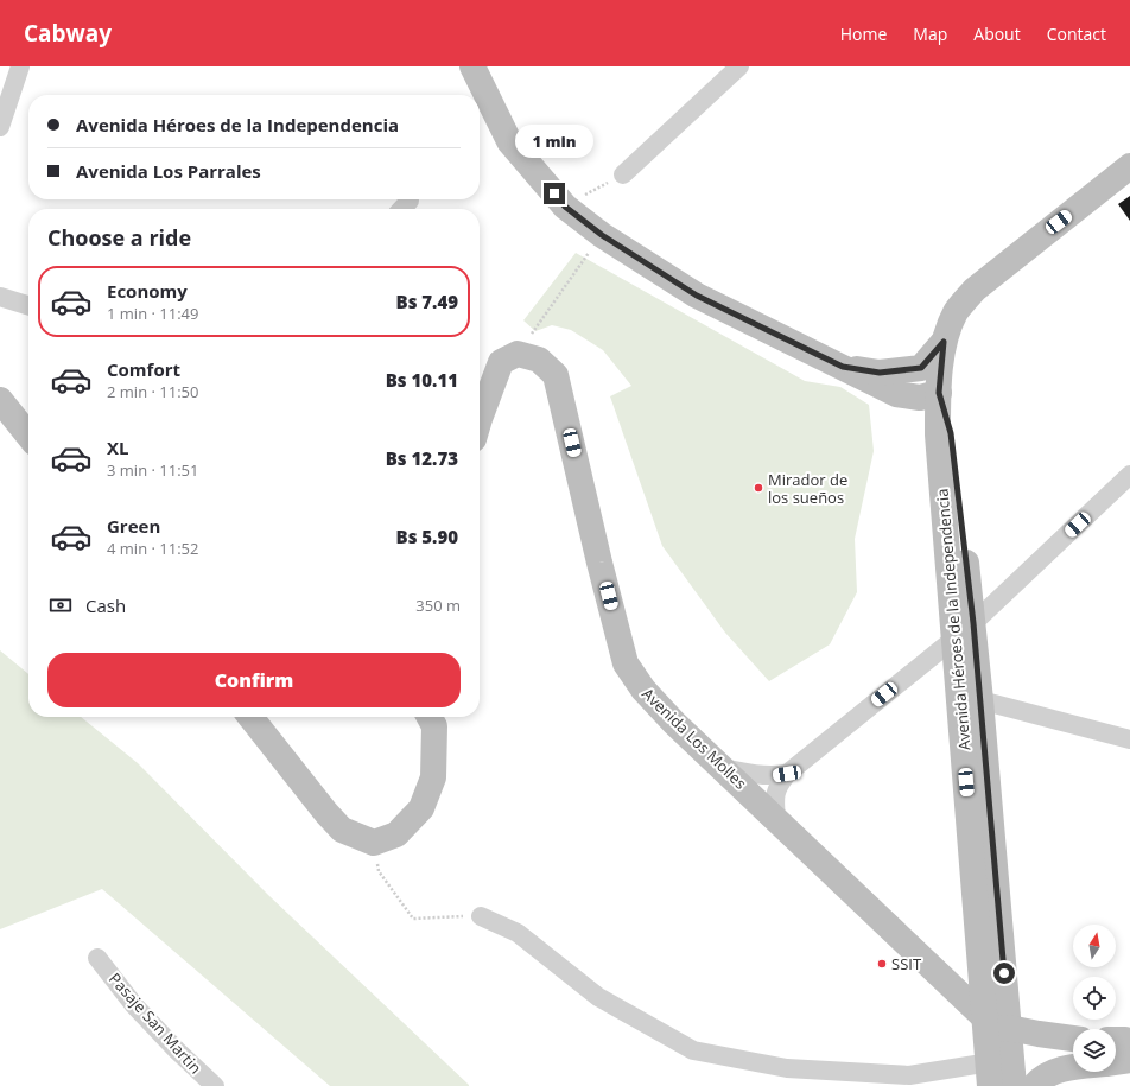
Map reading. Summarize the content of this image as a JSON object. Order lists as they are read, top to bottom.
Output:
{
  "streets": {
    "street": ["Avenida Héroes de la Independencia", "Avenida Los Molles", "Pasaje San Martin"]
  },
  "crossings": [
    ["Avenida Héroes de la Independencia", "Avenida Los Molles"]
  ],
  "places": ["Mirador de los sueños", "SSIT"],
  "north": "top",
  "page": {
    "header": "Cabway",
    "nav": [
      "Home",
      "Map",
      "About",
      "Contact"
    ],
    "banner": ["Avenida Héroes de la Independencia", "Avenida Los Parrales"],
    "bubble": "1 min",
    "heading": "Choose a ride",
    "list": [
      {
        "name": "Economy",
        "note": "1 min · 11:49",
        "value": "Bs 7.49"
      },
      {
        "name": "Comfort",
        "note": "2 min · 11:50",
        "value": "Bs 10.11"
      },
      {
        "name": "XL",
        "note": "3 min · 11:51",
        "value": "Bs 12.73"
      },
      {
        "name": "Green",
        "note": "4 min · 11:52",
        "value": "Bs 5.90"
      }
    ],
    "pay": ["Cash", "350 m"],
    "buttons": "Confirm"
  }
}
